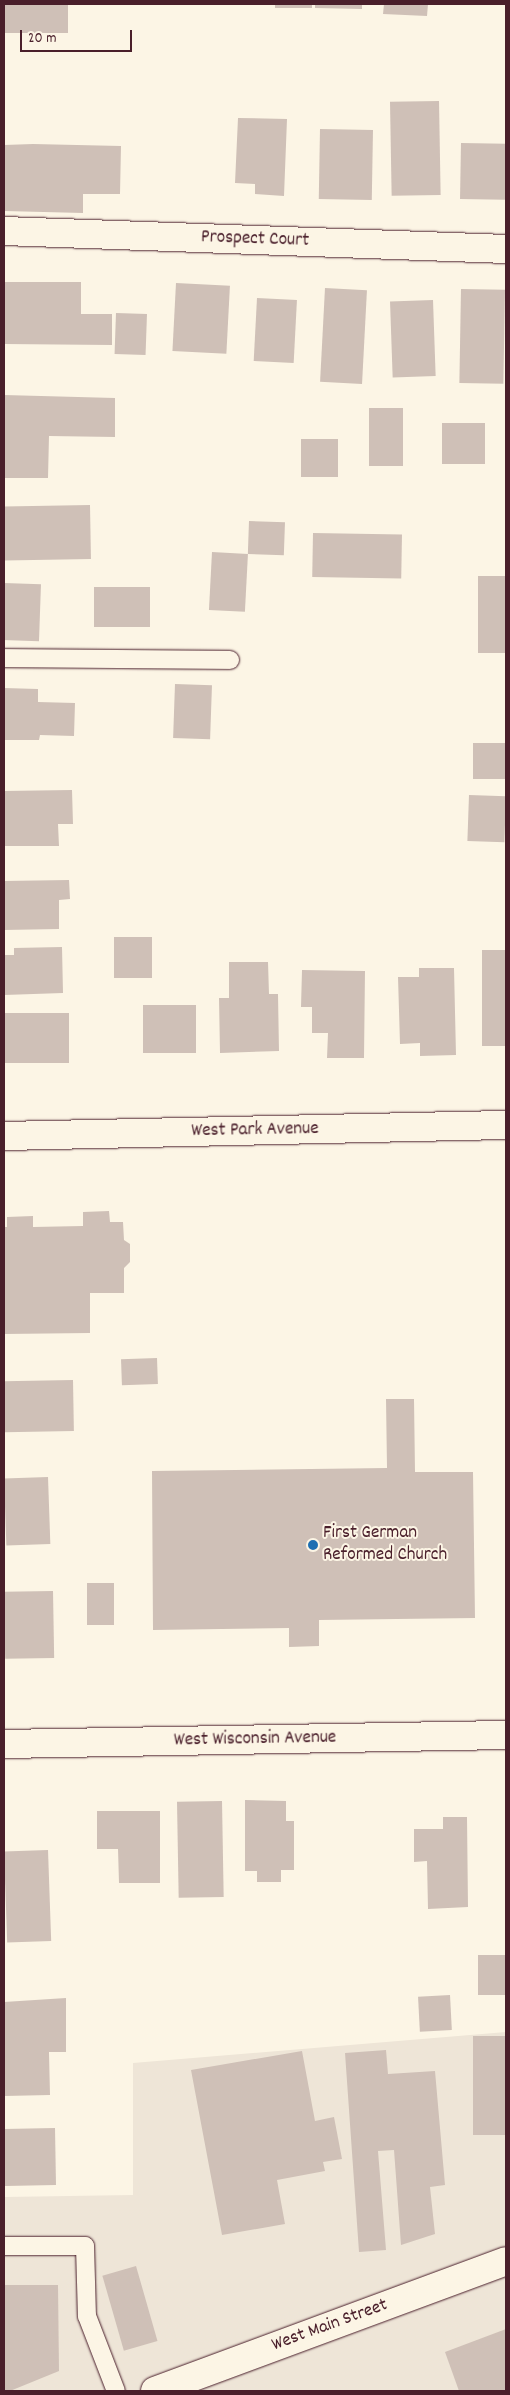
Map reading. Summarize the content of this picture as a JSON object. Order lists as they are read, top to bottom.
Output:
{
  "streets": {
    "street": [
      "Prospect Court",
      "West Park Avenue",
      "West Wisconsin Avenue",
      "West Main Street"
    ]
  },
  "places": ["First German Reformed Church"],
  "scale_bar": "20 m"
}
